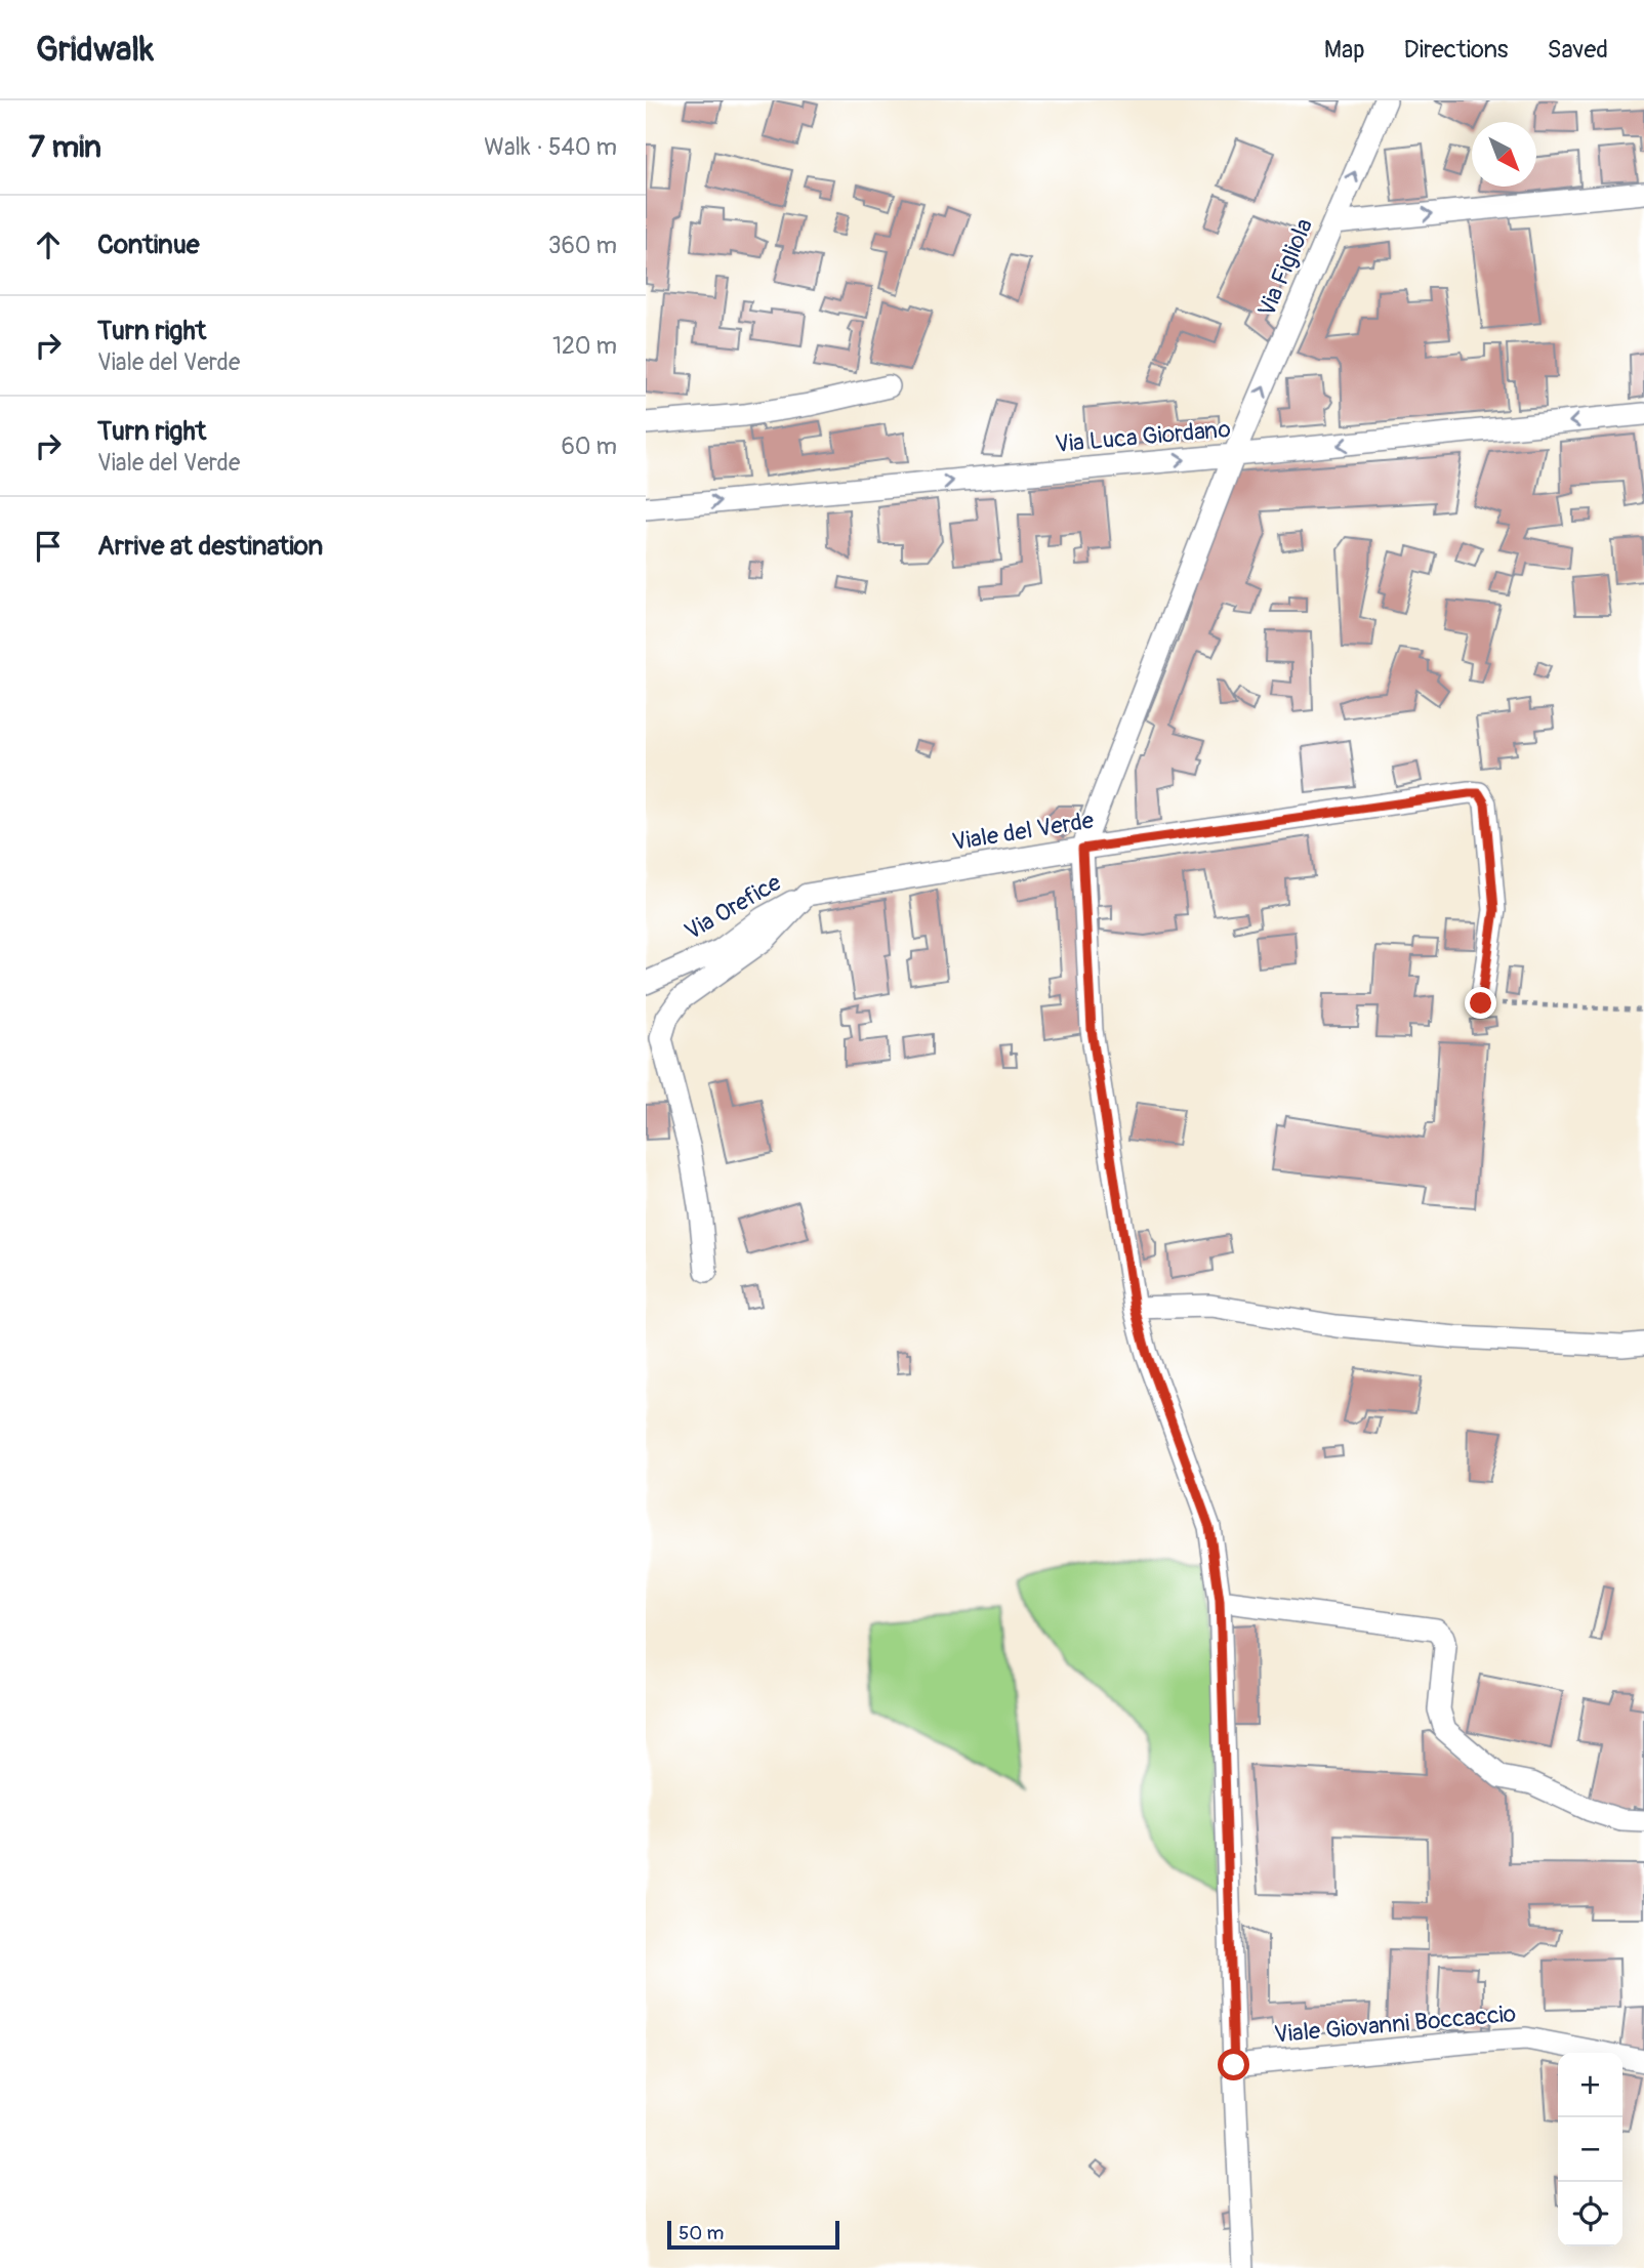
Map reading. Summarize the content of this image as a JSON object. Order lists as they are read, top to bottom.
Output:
{
  "streets": {
    "street": [
      "Via Figliola",
      "Via Luca Giordano",
      "Viale del Verde",
      "Via Orefice",
      "Viale Giovanni Boccaccio"
    ]
  },
  "crossings": [
    ["Via Figliola", "Via Luca Giordano"],
    ["Via Figliola", "Viale del Verde"],
    ["Viale del Verde", "Via Orefice"]
  ],
  "one_way": ["Via Figliola"],
  "scale_bar": "50 m",
  "north": "bottom right",
  "page": {
    "header": "Gridwalk",
    "nav": ["Map", "Directions", "Saved"],
    "heading": ["7 min", "Walk · 540 m"],
    "list": [
      ["Continue", "360 m"],
      ["Turn right", "Viale del Verde", "120 m"],
      ["Turn right", "Viale del Verde", "60 m"],
      "Arrive at destination"
    ],
    "map_buttons": ["+", "−"],
    "scale": "50 m"
  }
}
